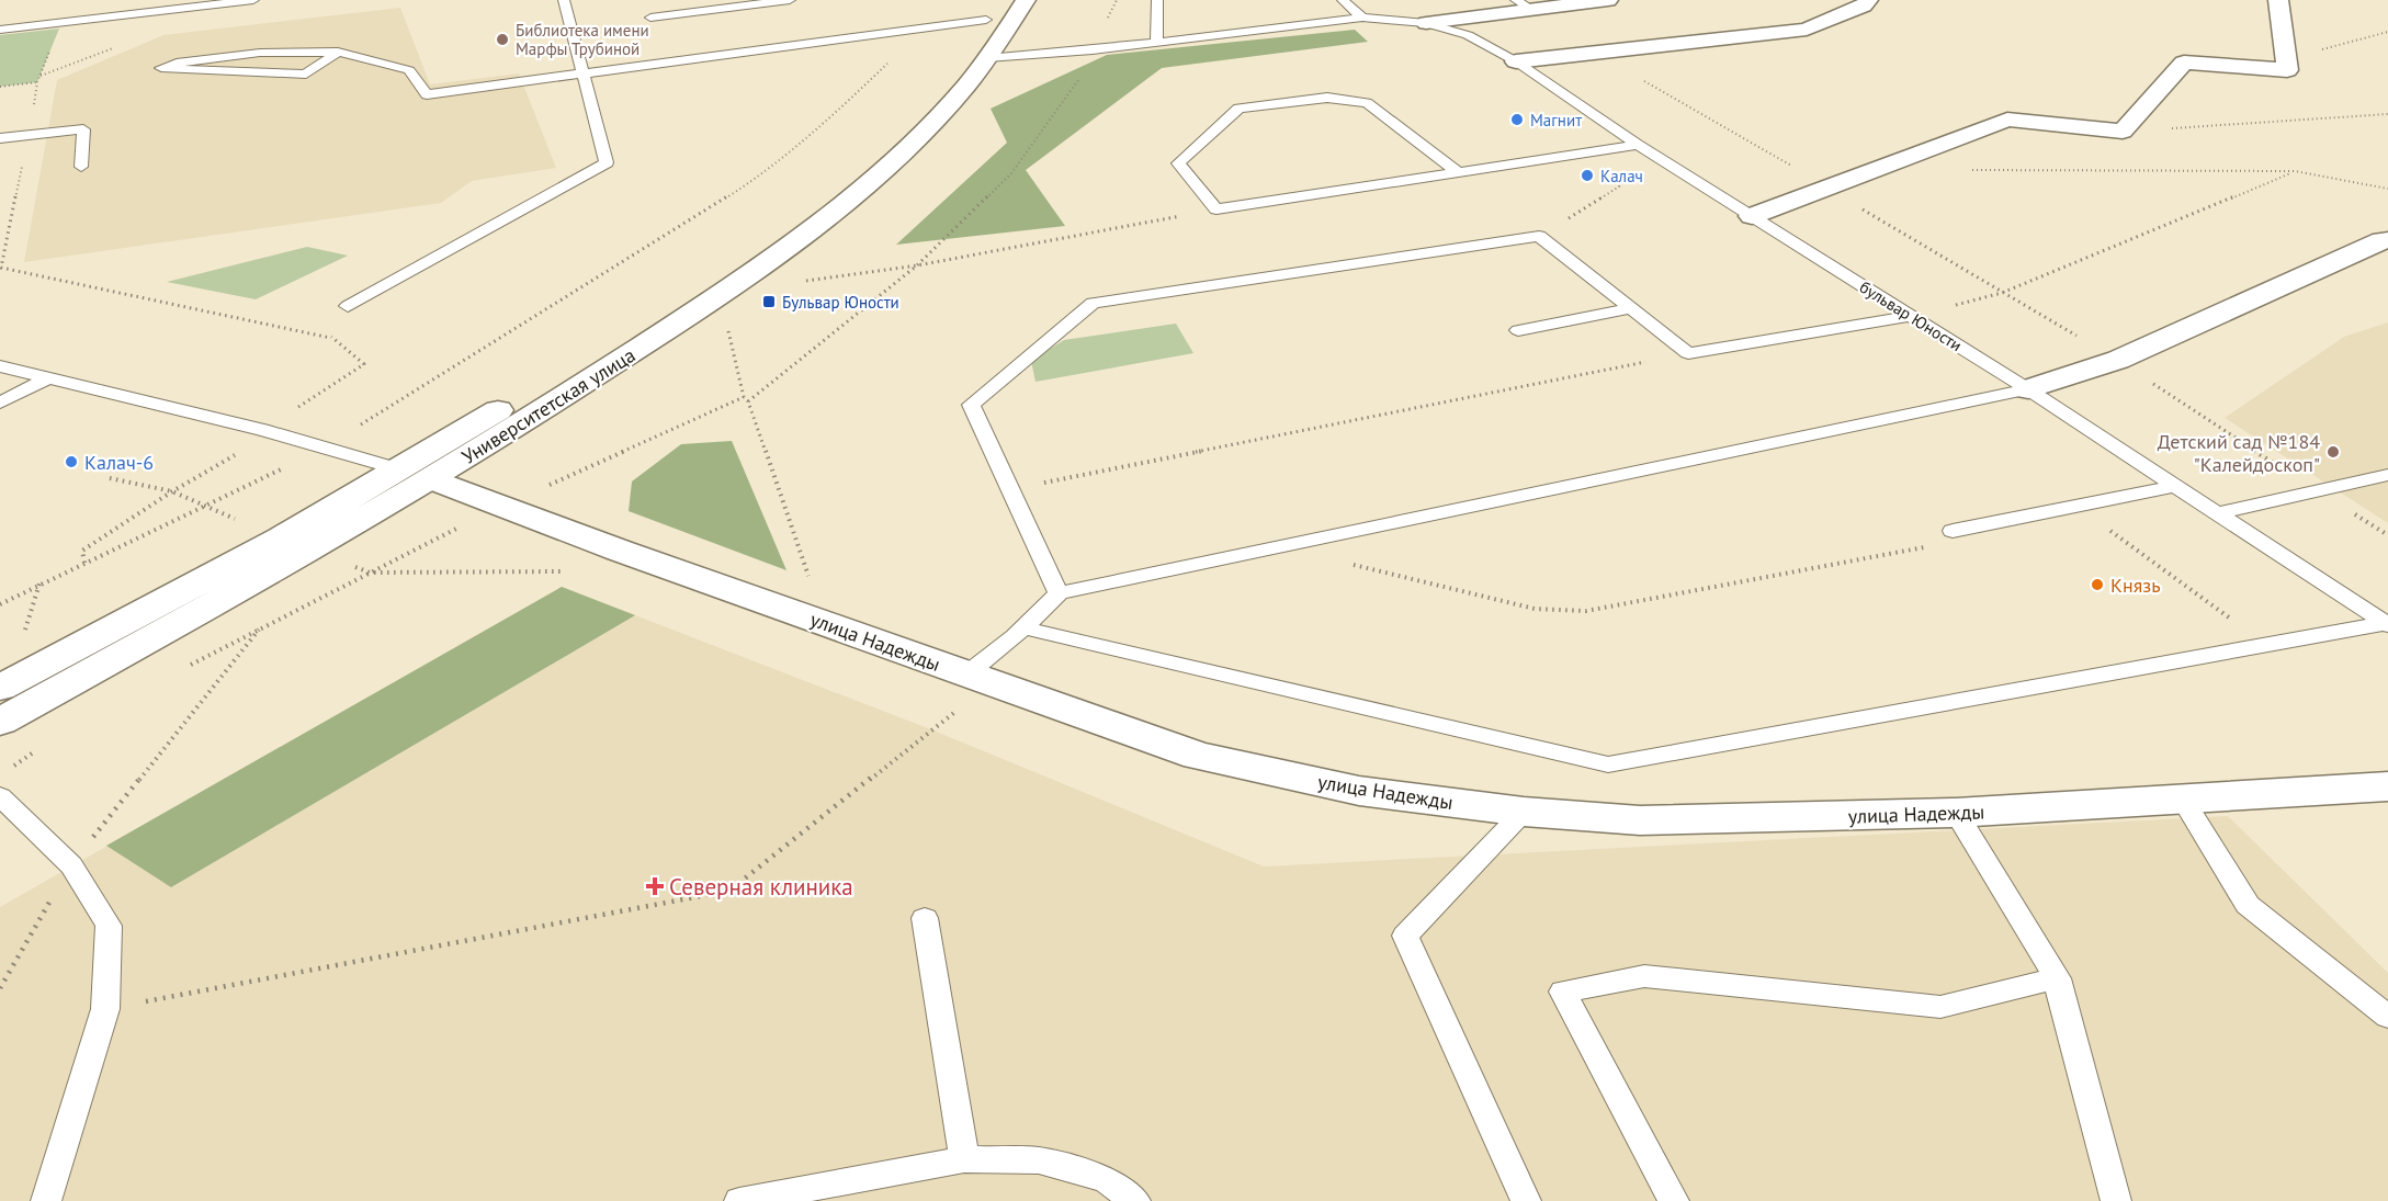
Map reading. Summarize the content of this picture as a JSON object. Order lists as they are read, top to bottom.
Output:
{
  "streets": {
    "street": ["Университетская улица", "улица Надежды"],
    "lane": ["бульвар Юности"]
  },
  "crossings": [
    ["бульвар Юности", "Университетская улица"],
    ["Университетская улица", "улица Надежды"]
  ],
  "places": {
    "other": [
      "Библиотека имени Марфы Трубиной",
      "Магнит",
      "Калач",
      "Детский сад №184 \"Калейдоскоп\"",
      "Калач-6",
      "Князь"
    ],
    "transit": ["Бульвар Юности"],
    "health": ["Северная клиника"]
  }
}
